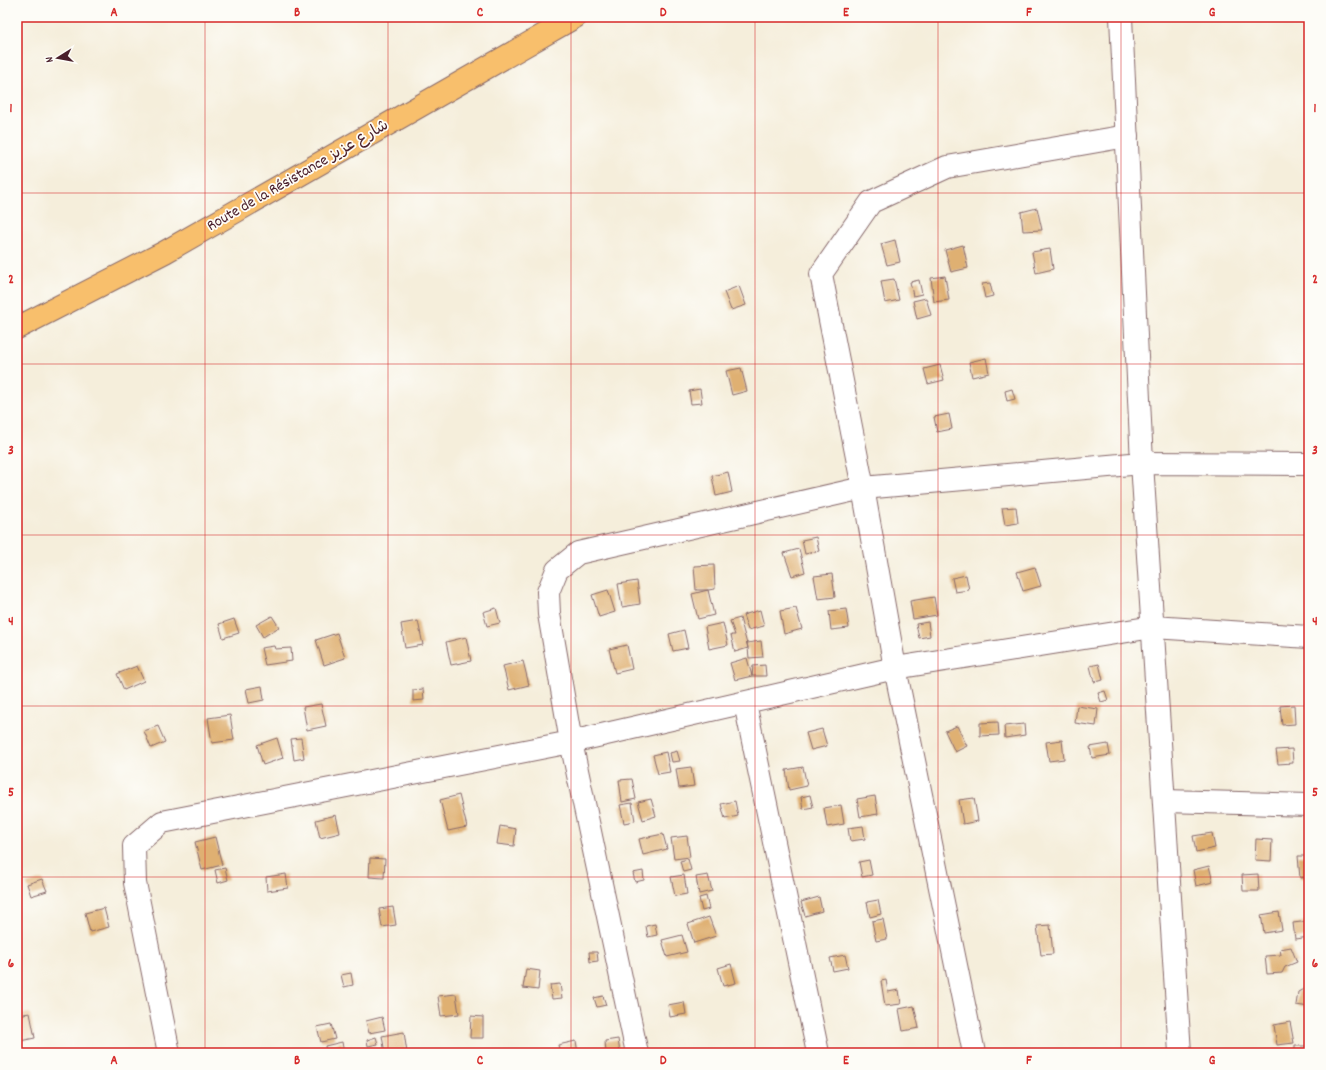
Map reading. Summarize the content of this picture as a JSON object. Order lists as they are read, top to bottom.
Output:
{
  "streets": {
    "main road": ["Route de la Résistance شارع عزيز"]
  },
  "north": "left",
  "grid": {
    "columns": [
      "A",
      "B",
      "C",
      "D",
      "E",
      "F",
      "G"
    ],
    "rows": [
      "1",
      "2",
      "3",
      "4",
      "5",
      "6"
    ]
  }
}
